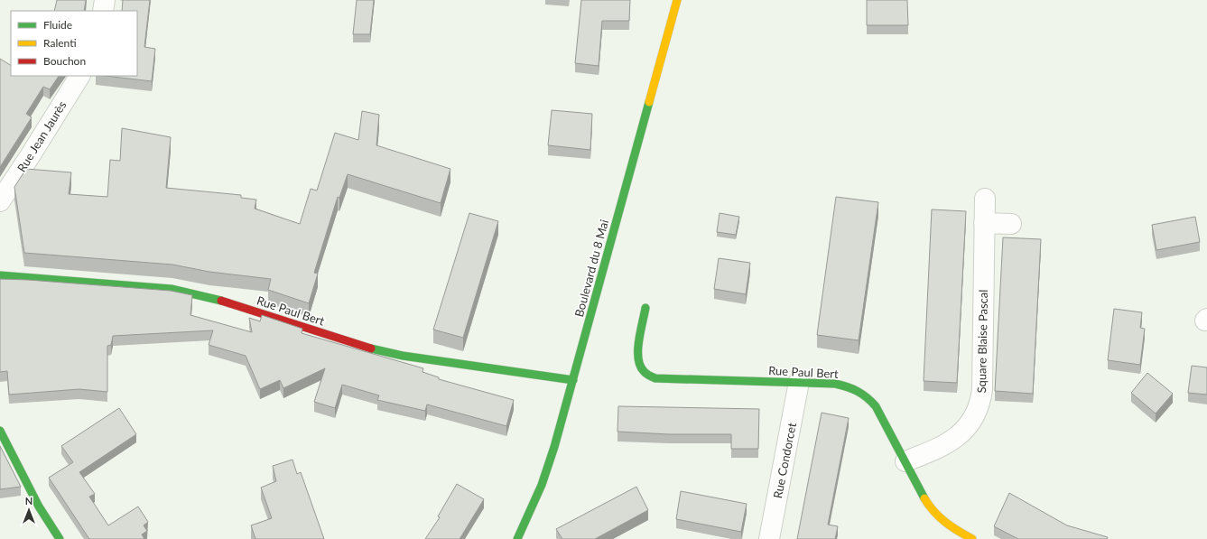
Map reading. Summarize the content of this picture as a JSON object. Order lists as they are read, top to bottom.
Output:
{
  "streets": {
    "street": [
      "Rue Jean Jaurès",
      "Boulevard du 8 Mai",
      "Rue Paul Bert",
      "Square Blaise Pascal",
      "Rue Condorcet"
    ]
  },
  "crossings": [
    ["Boulevard du 8 Mai", "Rue Paul Bert"],
    ["Rue Paul Bert", "Square Blaise Pascal"],
    ["Rue Paul Bert", "Rue Condorcet"]
  ],
  "legend": ["Fluide", "Ralenti", "Bouchon"],
  "north": "top"
}
